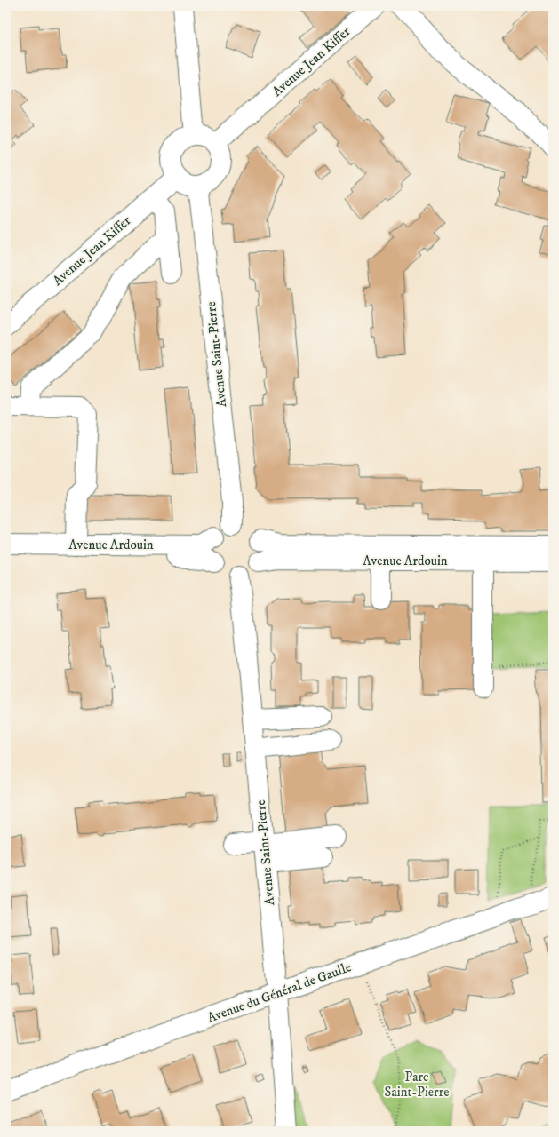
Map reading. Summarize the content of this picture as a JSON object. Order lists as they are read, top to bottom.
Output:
{
  "streets": {
    "street": [
      "Avenue Jean Kiffer",
      "Avenue Saint-Pierre",
      "Avenue Ardouin",
      "Avenue du Général de Gaulle"
    ]
  },
  "crossings": [
    ["Avenue Jean Kiffer", "Avenue Saint-Pierre"],
    ["Avenue Saint-Pierre", "Avenue Ardouin"],
    ["Avenue Saint-Pierre", "Avenue du Général de Gaulle"]
  ],
  "parks": ["Parc Saint-Pierre"]
}
